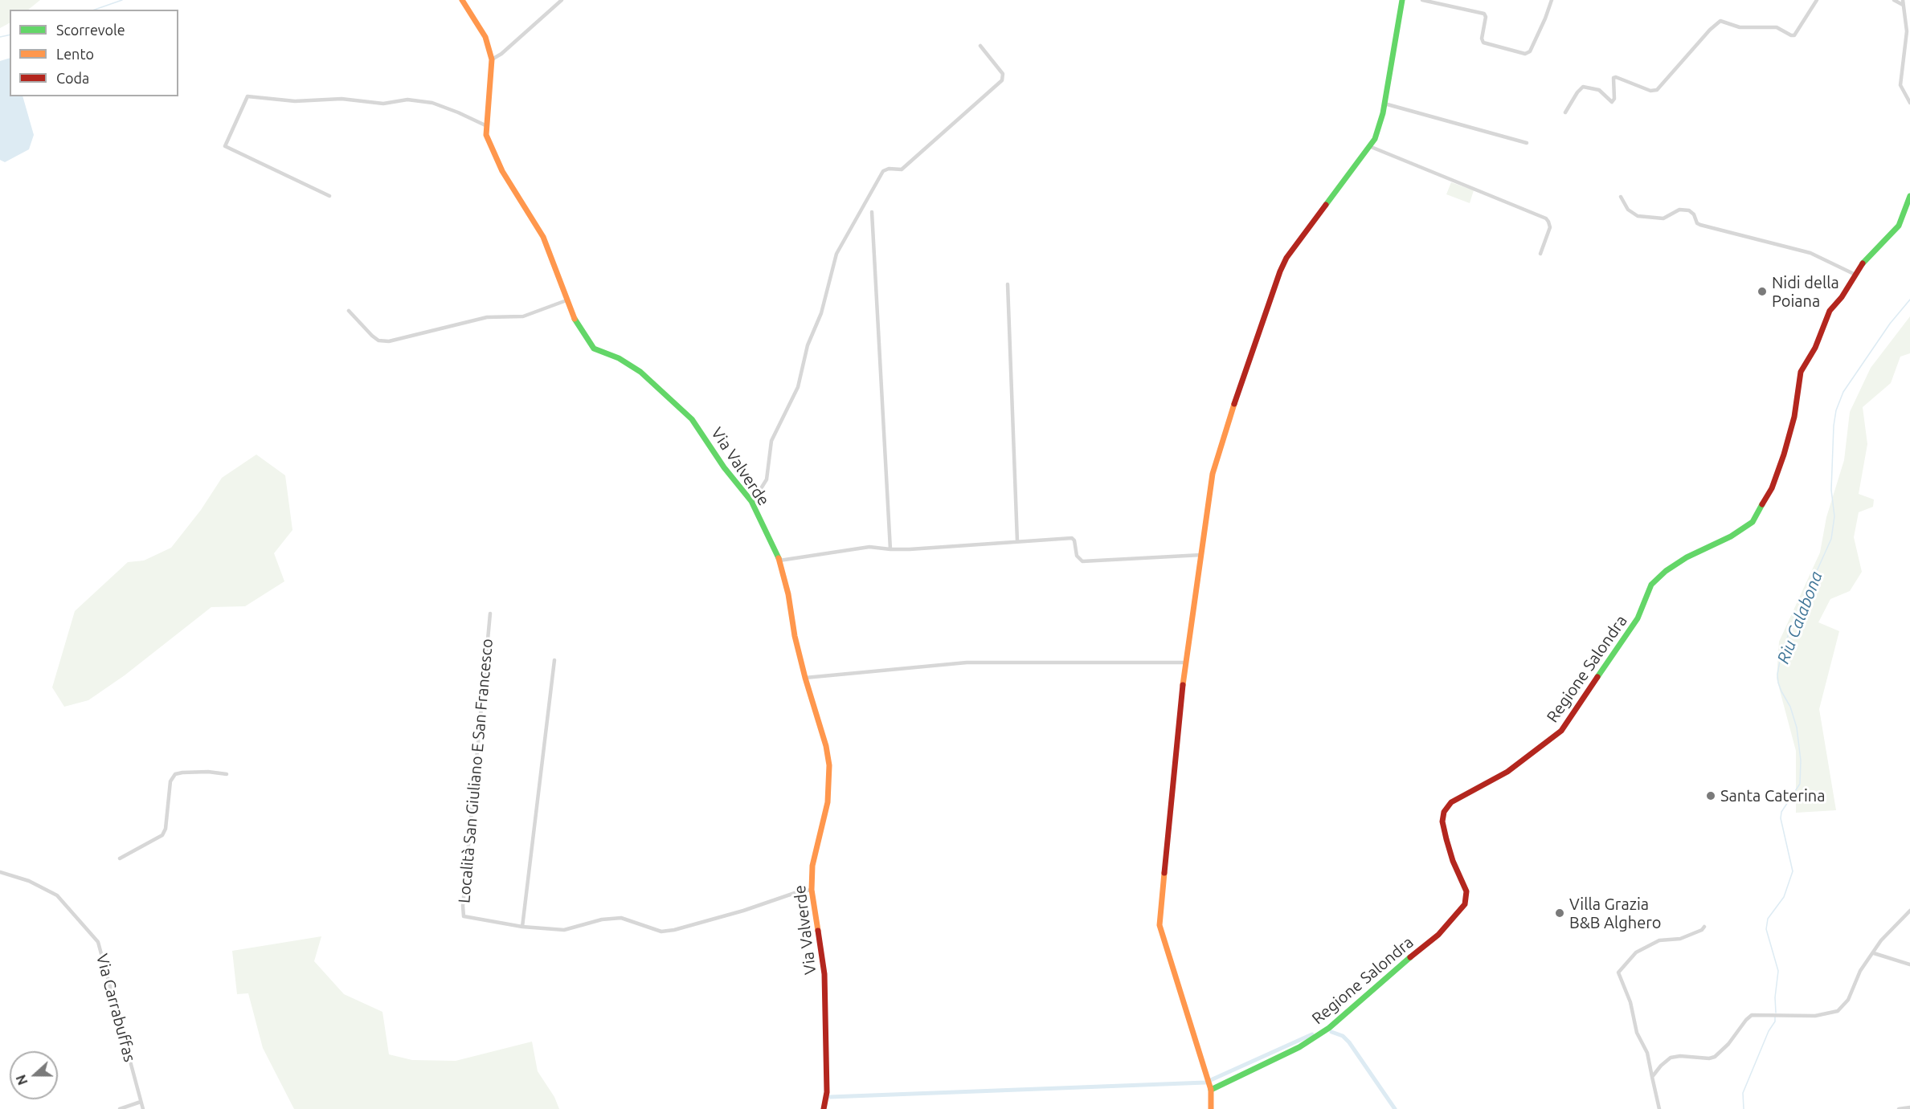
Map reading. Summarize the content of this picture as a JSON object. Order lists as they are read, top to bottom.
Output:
{
  "streets": {
    "street": [
      "Via Valverde",
      "Regione Salondra",
      "Località San Giuliano E San Francesco",
      "Via Carrabuffas"
    ]
  },
  "crossings": [
    ["Via Valverde", "Località San Giuliano E San Francesco"]
  ],
  "water": ["Riu Calabona"],
  "places": ["Nidi della Poiana", "Santa Caterina", "Villa Grazia B&B Alghero"],
  "legend": ["Scorrevole", "Lento", "Coda"],
  "north": "left"
}
